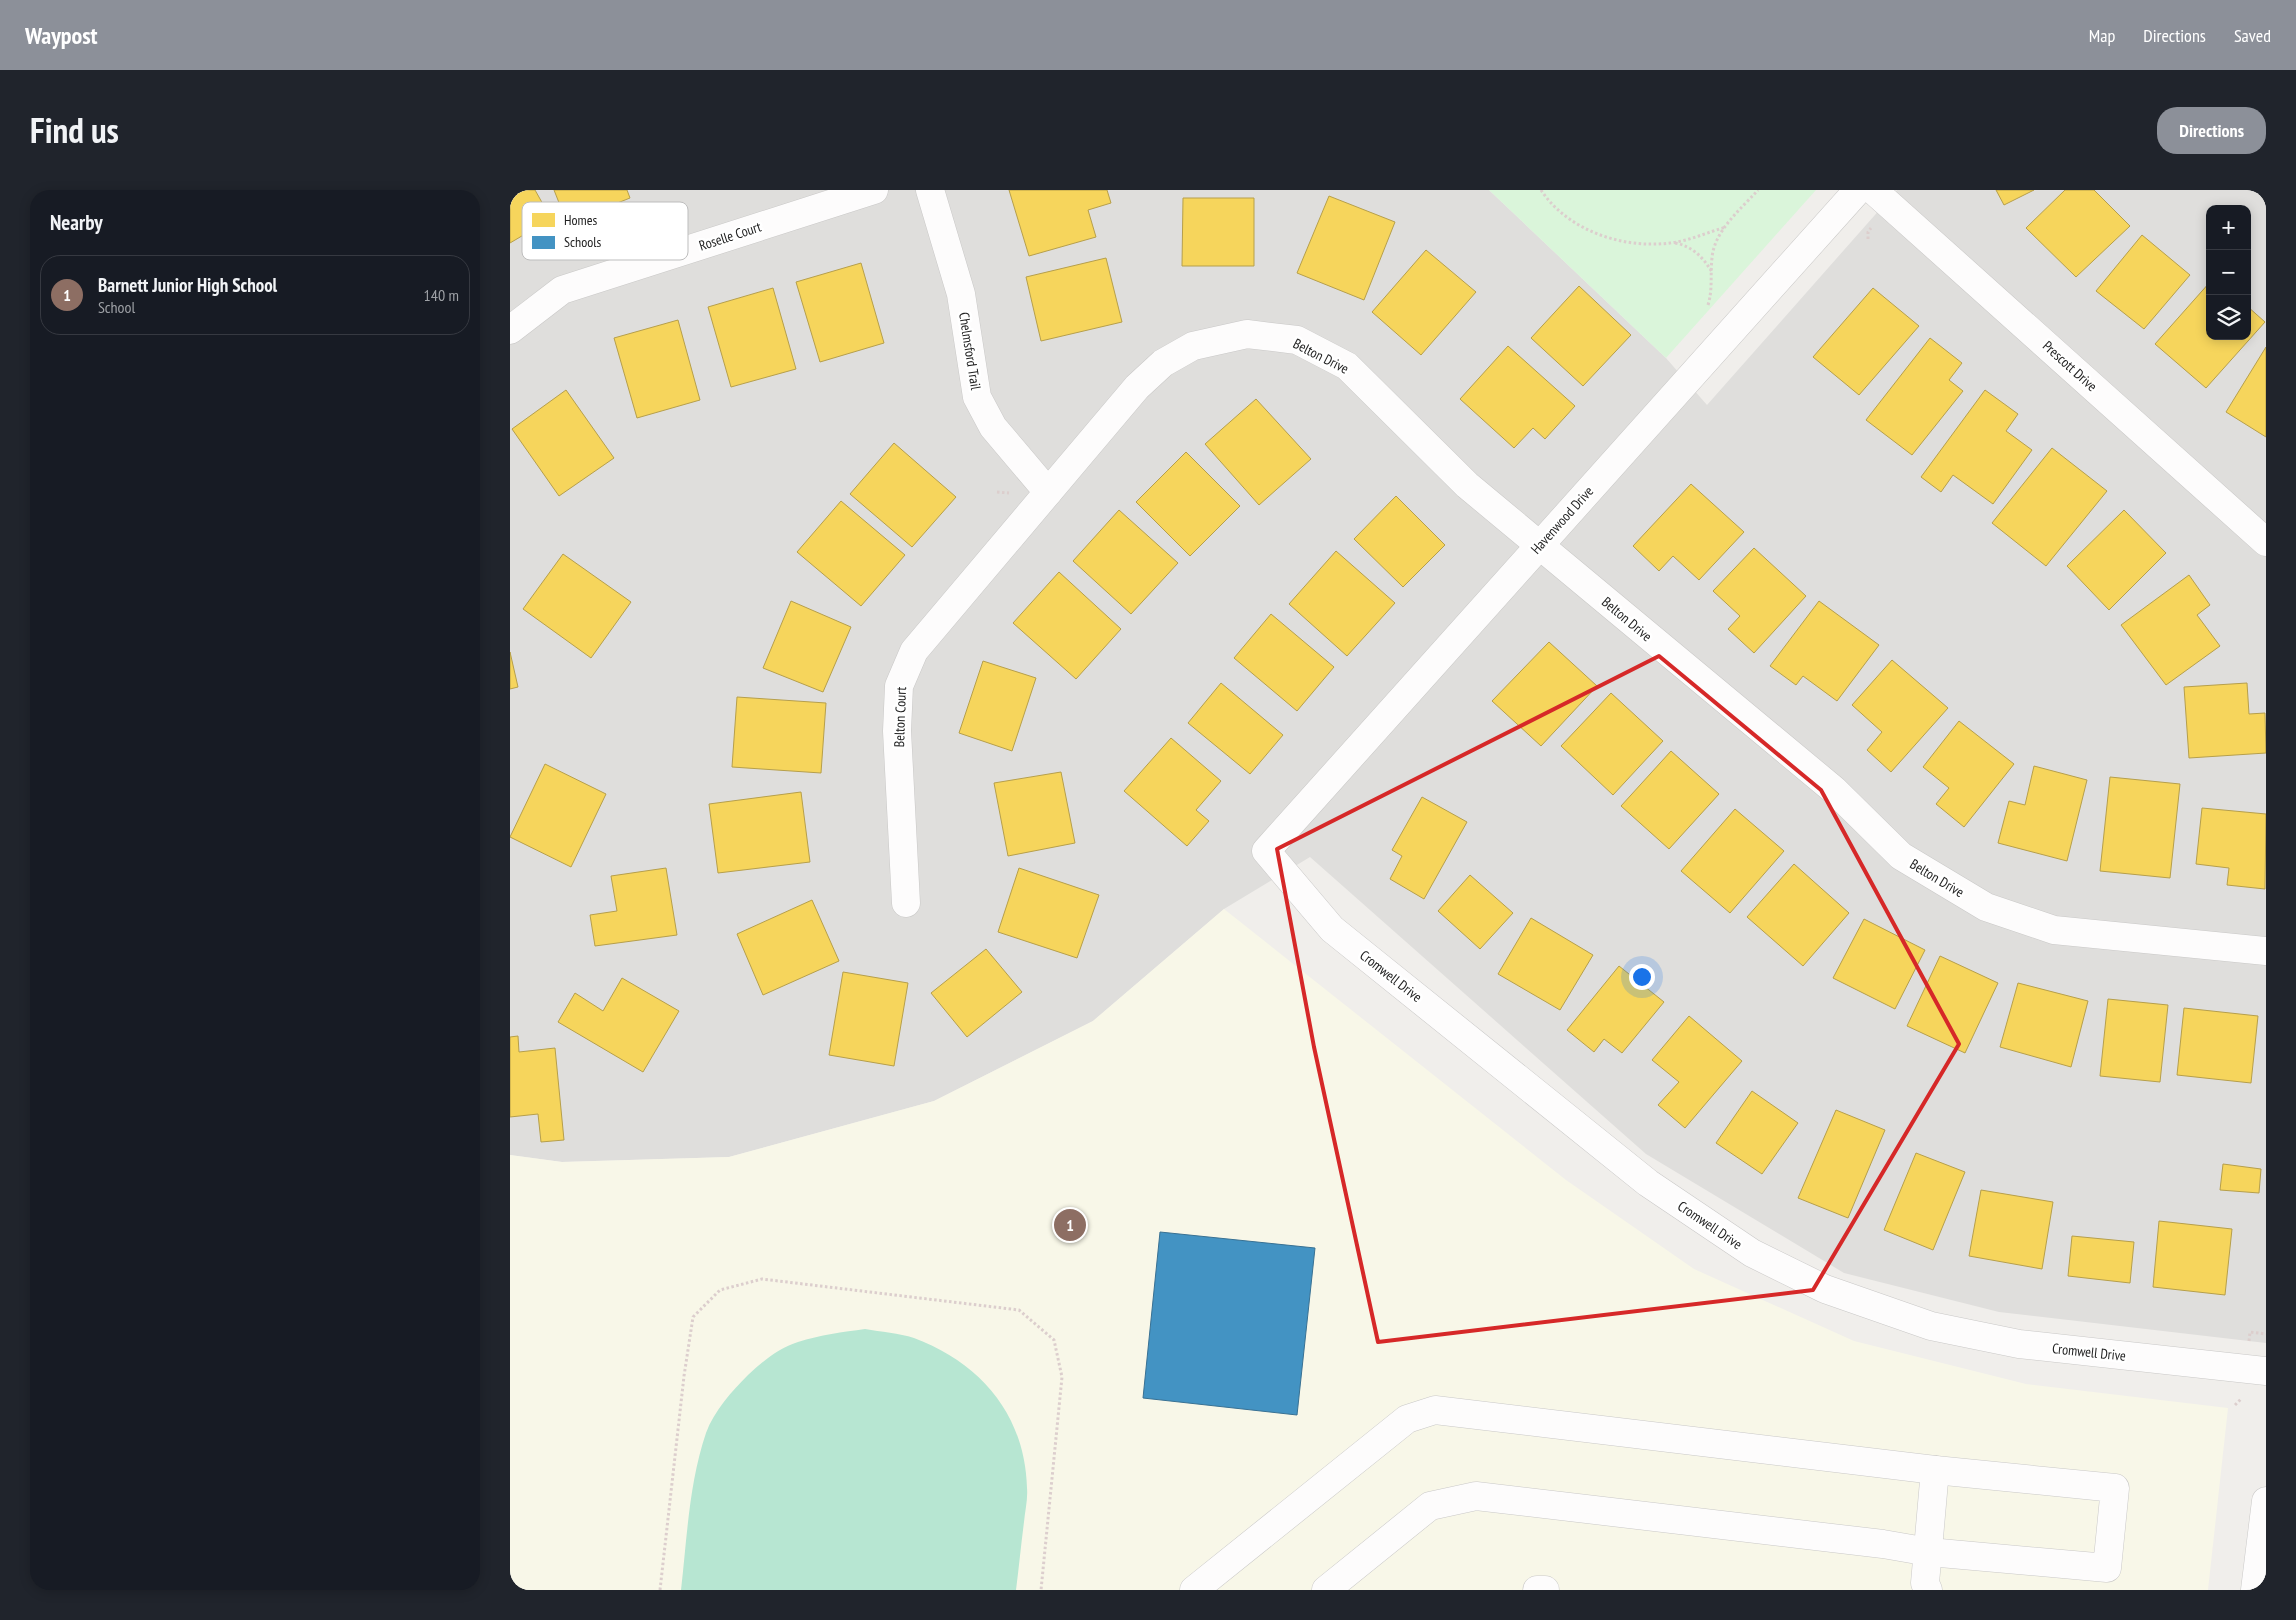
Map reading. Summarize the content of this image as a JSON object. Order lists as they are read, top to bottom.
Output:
{
  "streets": {
    "street": [
      "Roselle Court",
      "Chelmsford Trail",
      "Belton Drive",
      "Prescott Drive",
      "Havenwood Drive",
      "Belton Court",
      "Cromwell Drive"
    ]
  },
  "crossings": [
    ["Chelmsford Trail", "Belton Drive"],
    ["Chelmsford Trail", "Belton Court"],
    ["Belton Drive", "Havenwood Drive"],
    ["Belton Drive", "Belton Court"],
    ["Havenwood Drive", "Cromwell Drive"]
  ],
  "legend": ["Homes", "Schools"],
  "page": {
    "header": "Waypost",
    "nav": ["Map", "Directions", "Saved"],
    "title": "Find us",
    "buttons": "Directions",
    "heading": "Nearby",
    "map_buttons": ["+", "−"],
    "list": [
      {
        "mark": "1",
        "name": "Barnett Junior High School",
        "note": "School",
        "value": "140 m"
      }
    ],
    "pins": "1"
  }
}
